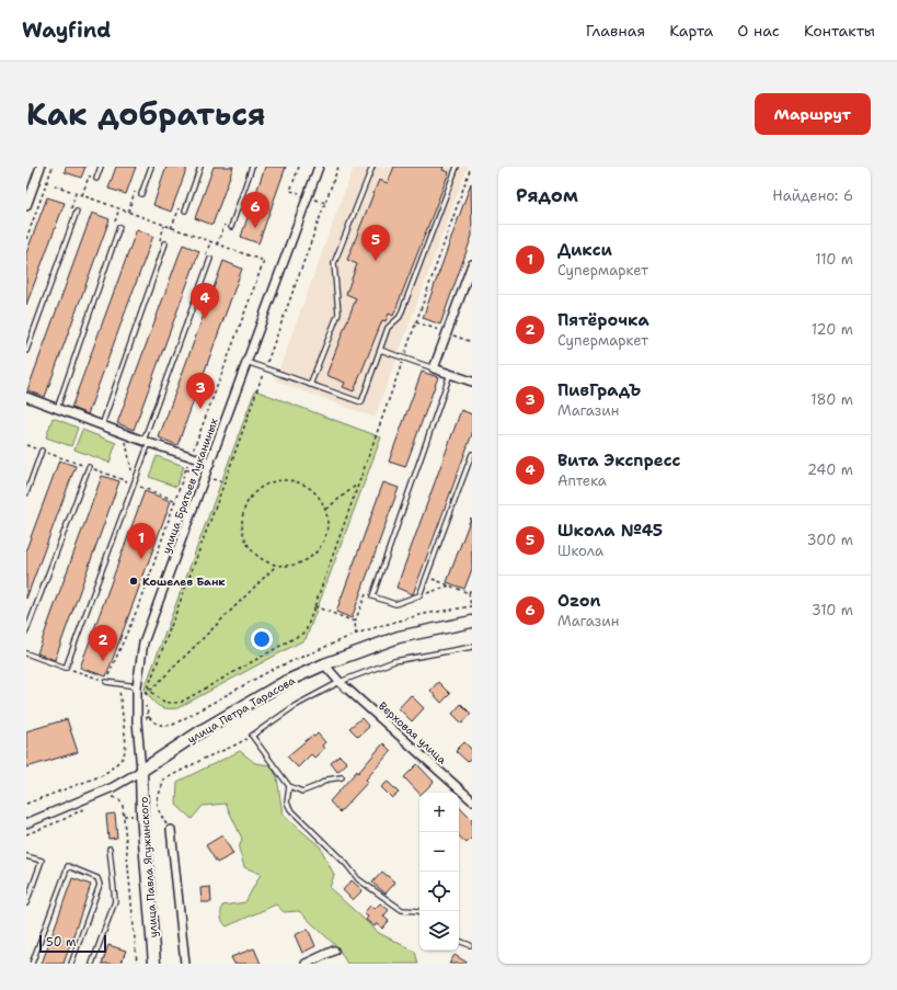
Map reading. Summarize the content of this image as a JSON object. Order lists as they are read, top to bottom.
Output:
{
  "streets": {
    "street": [
      "улица Братьев Луканиных",
      "улица Петра Тарасова",
      "Верховая улица",
      "улица Павла Ягужинского"
    ]
  },
  "crossings": [
    ["улица Братьев Луканиных", "улица Петра Тарасова"],
    ["улица Братьев Луканиных", "улица Павла Ягужинского"],
    ["улица Петра Тарасова", "Верховая улица"],
    ["улица Петра Тарасова", "улица Павла Ягужинского"]
  ],
  "places": ["Кошелев Банк"],
  "scale_bar": "50 m",
  "page": {
    "header": "Wayfind",
    "nav": [
      "Главная",
      "Карта",
      "О нас",
      "Контакты"
    ],
    "title": "Как добраться",
    "buttons": "Маршрут",
    "heading": ["Рядом", "Найдено: 6"],
    "pins": [
      "6",
      "5",
      "4",
      "3",
      "1",
      "2"
    ],
    "list": [
      {
        "mark": "1",
        "name": "Дикси",
        "note": "Супермаркет",
        "value": "110 m"
      },
      {
        "mark": "2",
        "name": "Пятёрочка",
        "note": "Супермаркет",
        "value": "120 m"
      },
      {
        "mark": "3",
        "name": "ПивГрадЪ",
        "note": "Магазин",
        "value": "180 m"
      },
      {
        "mark": "4",
        "name": "Вита Экспресс",
        "note": "Аптека",
        "value": "240 m"
      },
      {
        "mark": "5",
        "name": "Школа №45",
        "note": "Школа",
        "value": "300 m"
      },
      {
        "mark": "6",
        "name": "Ozon",
        "note": "Магазин",
        "value": "310 m"
      }
    ],
    "map_buttons": ["+", "−"],
    "scale": "50 m"
  }
}
